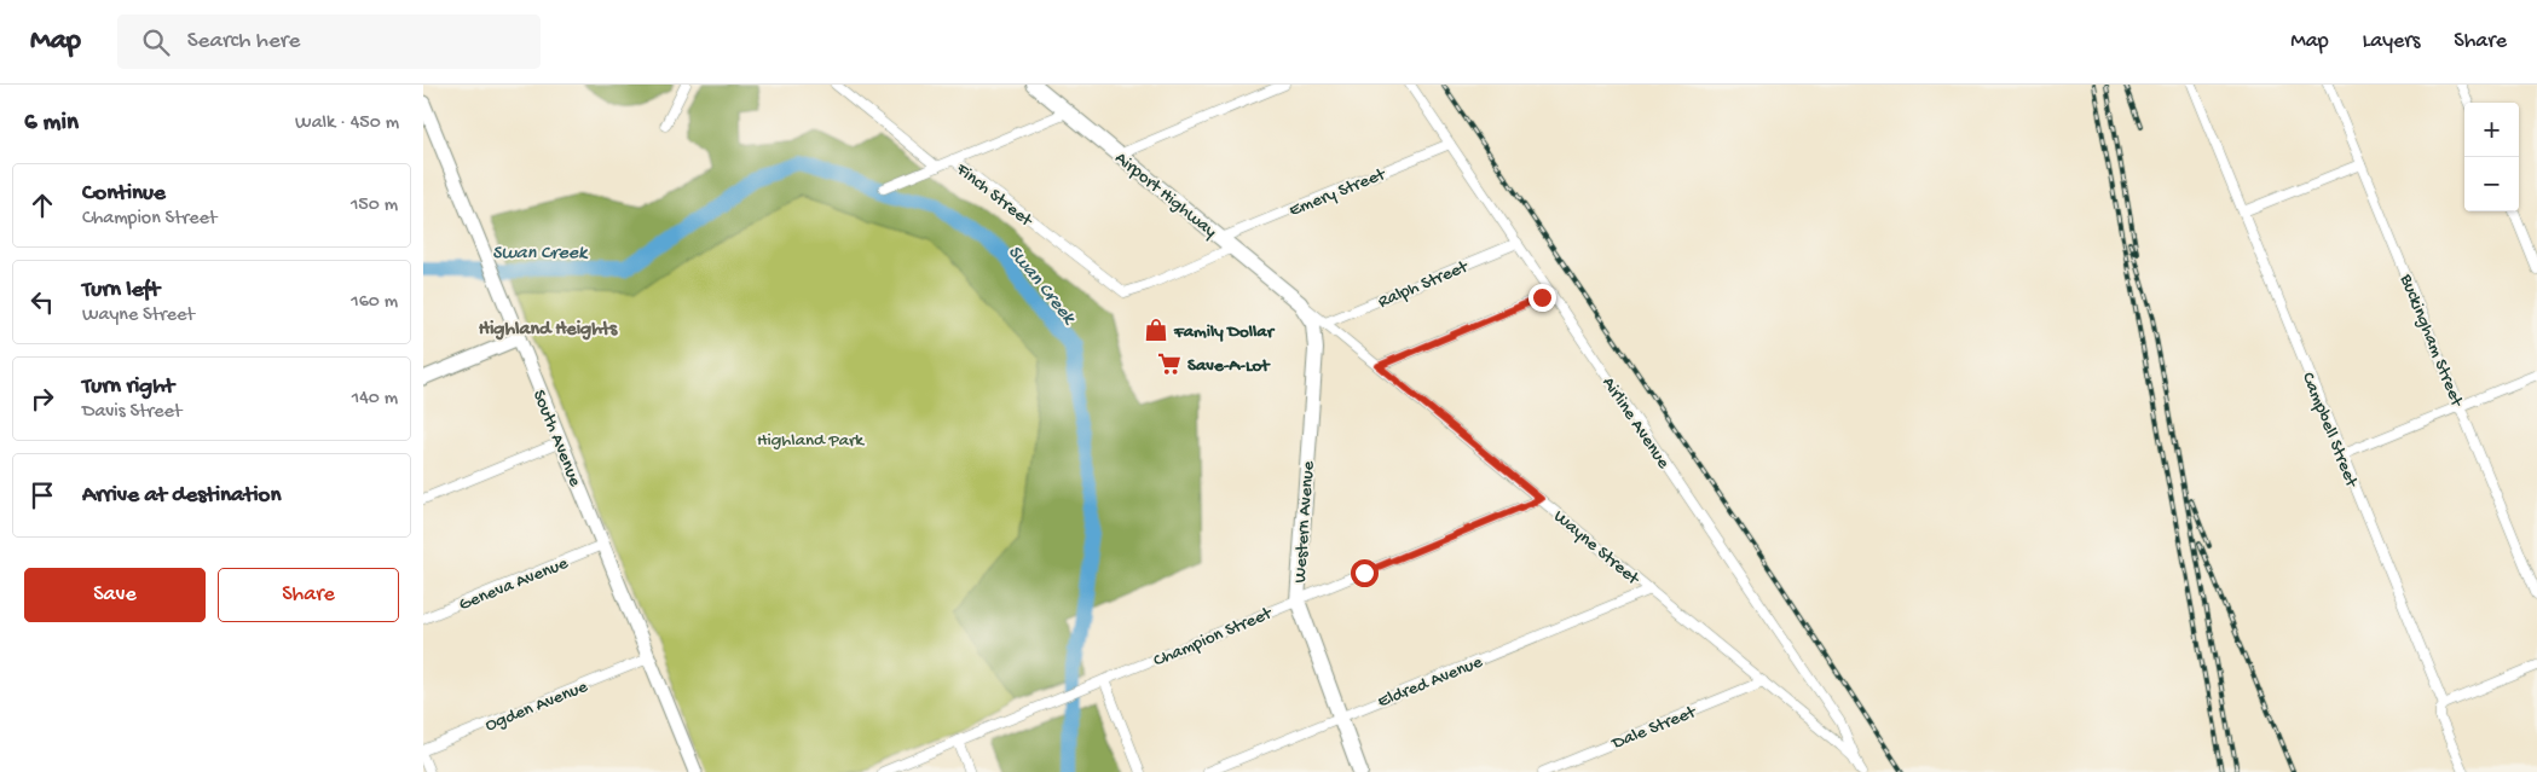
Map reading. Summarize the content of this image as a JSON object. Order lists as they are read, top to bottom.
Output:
{
  "streets": {
    "main road": ["Airport Highway", "Western Avenue"],
    "street": [
      "Emery Street",
      "Finch Street",
      "Ralph Street",
      "Buckingham Street",
      "Airline Avenue",
      "Campbell Street",
      "South Avenue",
      "Wayne Street",
      "Geneva Avenue",
      "Champion Street",
      "Eldred Avenue",
      "Ogden Avenue",
      "Dale Street"
    ]
  },
  "crossings": [
    ["Emery Street", "Finch Street"],
    ["Emery Street", "Airport Highway"],
    ["Emery Street", "Airline Avenue"],
    ["Airport Highway", "Western Avenue"],
    ["Airport Highway", "Wayne Street"],
    ["Ralph Street", "Airline Avenue"],
    ["Ralph Street", "Wayne Street"],
    ["Airline Avenue", "Wayne Street"],
    ["South Avenue", "Geneva Avenue"],
    ["South Avenue", "Ogden Avenue"],
    ["Western Avenue", "Wayne Street"],
    ["Western Avenue", "Champion Street"],
    ["Western Avenue", "Eldred Avenue"],
    ["Wayne Street", "Champion Street"],
    ["Wayne Street", "Eldred Avenue"],
    ["Wayne Street", "Dale Street"]
  ],
  "districts": ["Highland Heights"],
  "water": ["Swan Creek"],
  "parks": ["Highland Park"],
  "places": {
    "shop": ["Family Dollar"],
    "supermarket": ["Save-A-Lot"]
  },
  "page": {
    "header": "Map",
    "search": "Search here",
    "nav": ["Map", "Layers", "Share"],
    "heading": ["6 min", "Walk · 450 m"],
    "map_buttons": ["+", "−"],
    "list": [
      ["Continue", "Champion Street", "150 m"],
      ["Turn left", "Wayne Street", "160 m"],
      ["Turn right", "Davis Street", "140 m"],
      "Arrive at destination"
    ],
    "buttons": ["Save", "Share"]
  }
}
